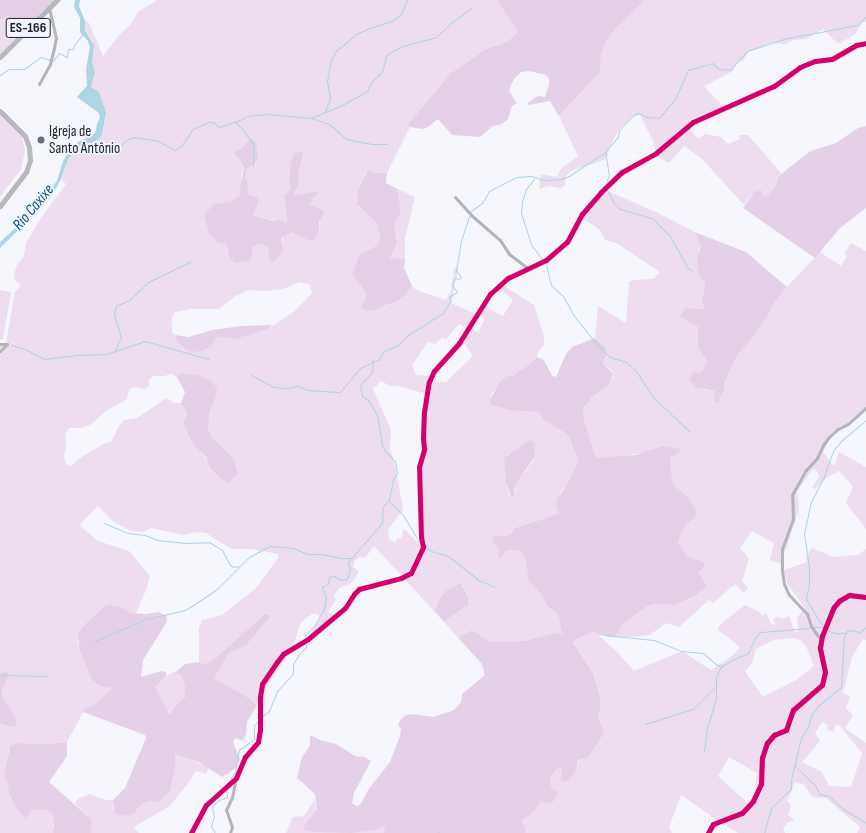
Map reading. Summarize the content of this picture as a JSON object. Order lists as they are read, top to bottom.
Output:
{
  "streets": {
    "main road": ["ES-166"]
  },
  "water": ["Rio Caxixe"],
  "places": ["Igreja de Santo Antônio"]
}
